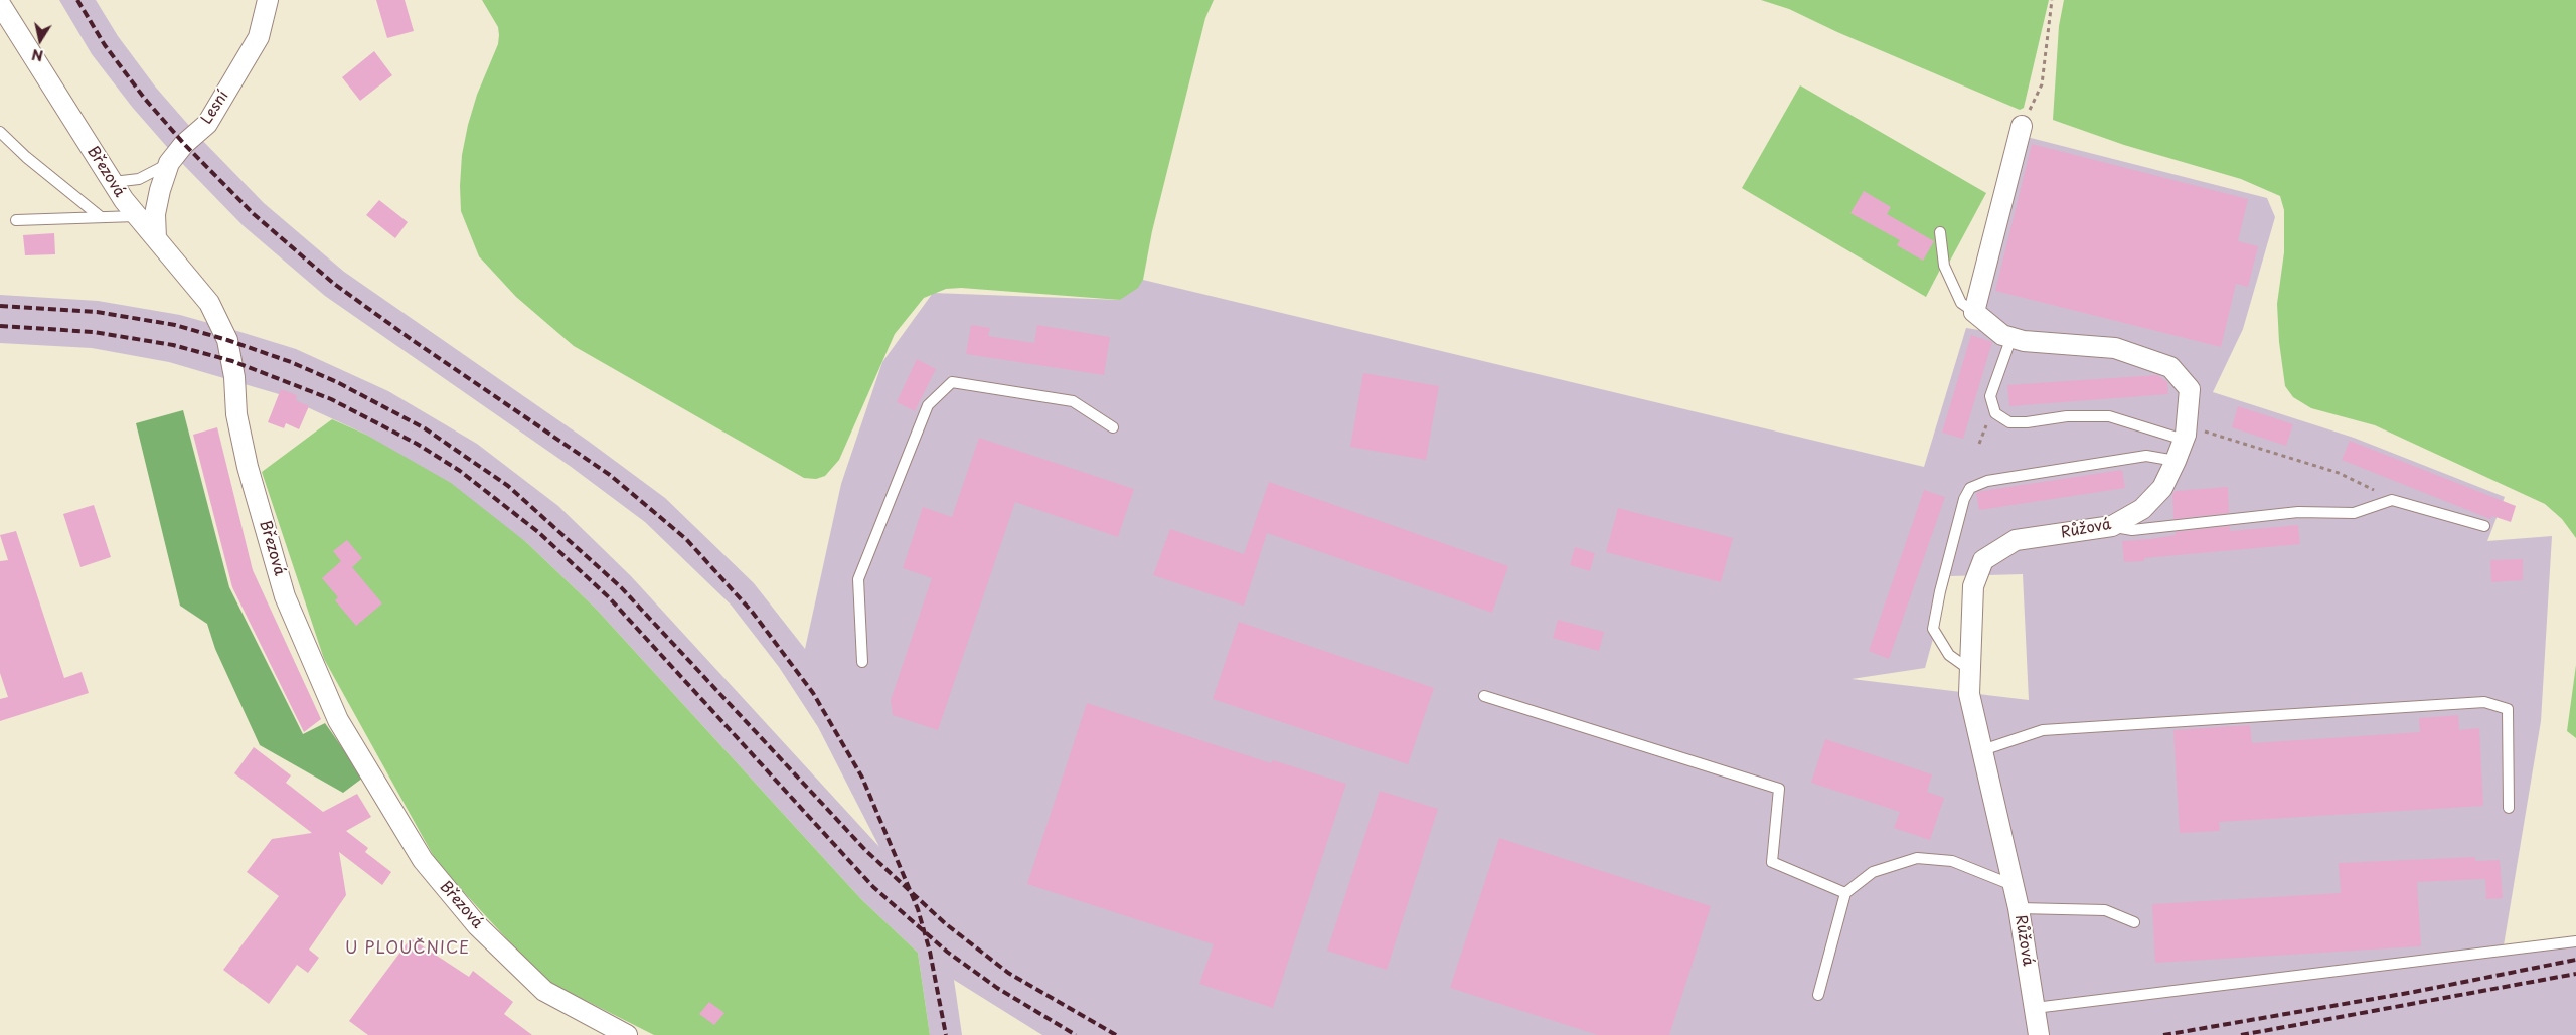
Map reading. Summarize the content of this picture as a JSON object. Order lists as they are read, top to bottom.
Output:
{
  "streets": {
    "street": ["Lesní", "Březová", "Růžová"]
  },
  "crossings": [
    ["Lesní", "Březová"]
  ],
  "districts": ["U PLOUČNICE"],
  "north": "bottom"
}
